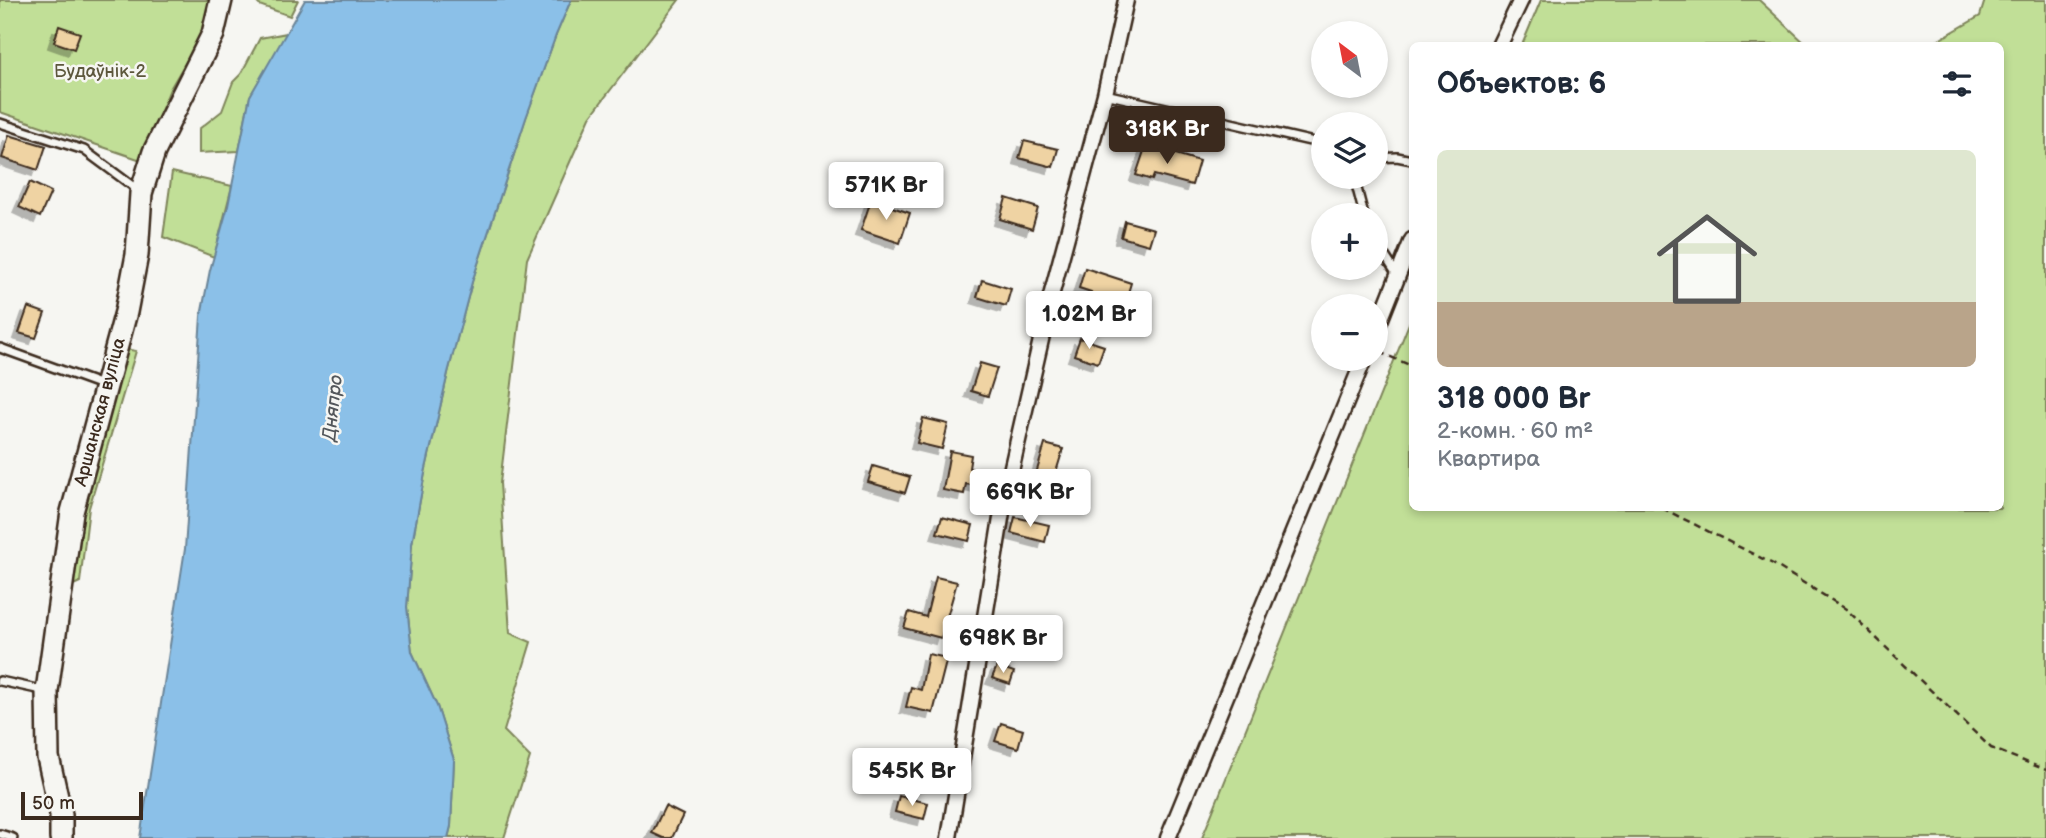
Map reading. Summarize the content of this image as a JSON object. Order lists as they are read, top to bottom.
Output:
{
  "streets": {
    "street": ["Аршанская вуліца"]
  },
  "water": ["Дняпро"],
  "parks": ["Будаўнік-2"],
  "scale_bar": "50 m",
  "north": "top left",
  "page": {
    "map_buttons": ["+", "−"],
    "heading": "Объектов: 6",
    "price": [
      "318K Br",
      "571K Br",
      "1.02M Br",
      "669K Br",
      "698K Br",
      "545K Br"
    ],
    "list": [
      {
        "name": "318 000 Br",
        "note": "2-комн. · 60 m² · Квартира"
      }
    ],
    "scale": "50 m"
  }
}
